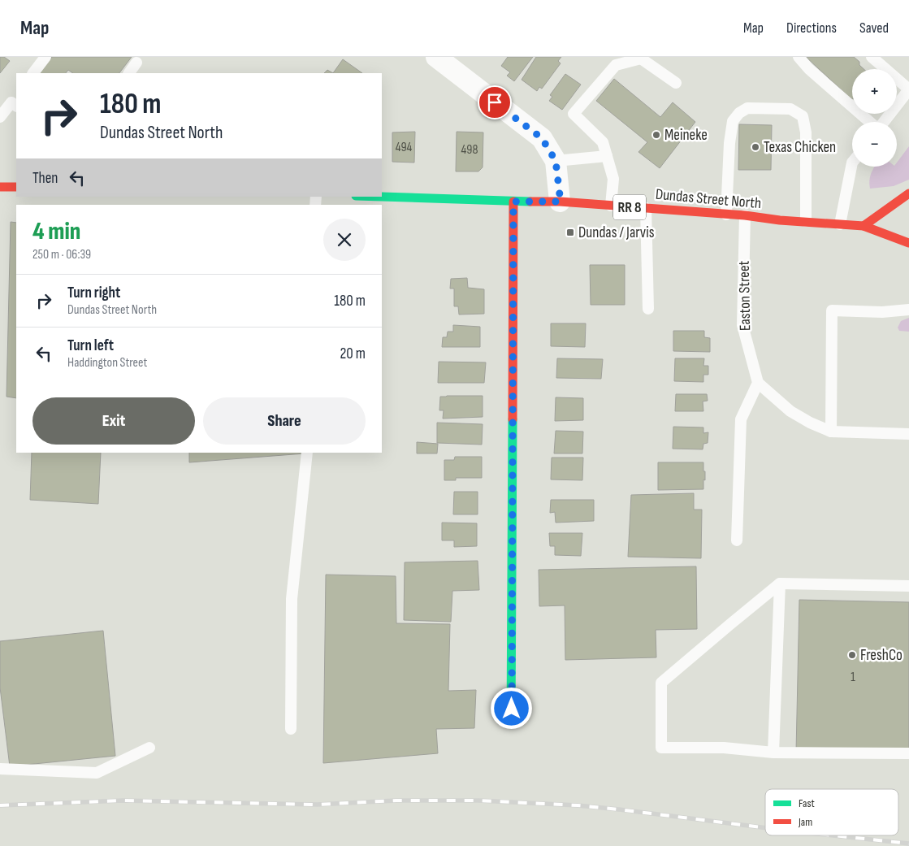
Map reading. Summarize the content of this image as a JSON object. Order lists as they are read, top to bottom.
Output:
{
  "streets": {
    "main road": ["Dundas Street North", "RR 8"],
    "lane": ["Easton Street"]
  },
  "crossings": [
    ["Dundas Street North", "Easton Street"]
  ],
  "places": {
    "other": ["Meineke", "Texas Chicken", "FreshCo"],
    "transit": ["Dundas / Jarvis"]
  },
  "house_numbers": ["494", "498", "1"],
  "legend": ["Fast", "Jam"],
  "page": {
    "header": "Map",
    "nav": ["Map", "Directions", "Saved"],
    "map_buttons": ["+", "−"],
    "turn": ["180 m", "Dundas Street North"],
    "then": "Then",
    "heading": ["4 min", "250 m · 06:39"],
    "list": [
      {
        "name": "Turn right",
        "note": "Dundas Street North",
        "value": "180 m"
      },
      {
        "name": "Turn left",
        "note": "Haddington Street",
        "value": "20 m"
      }
    ],
    "buttons": ["Exit", "Share"]
  }
}
